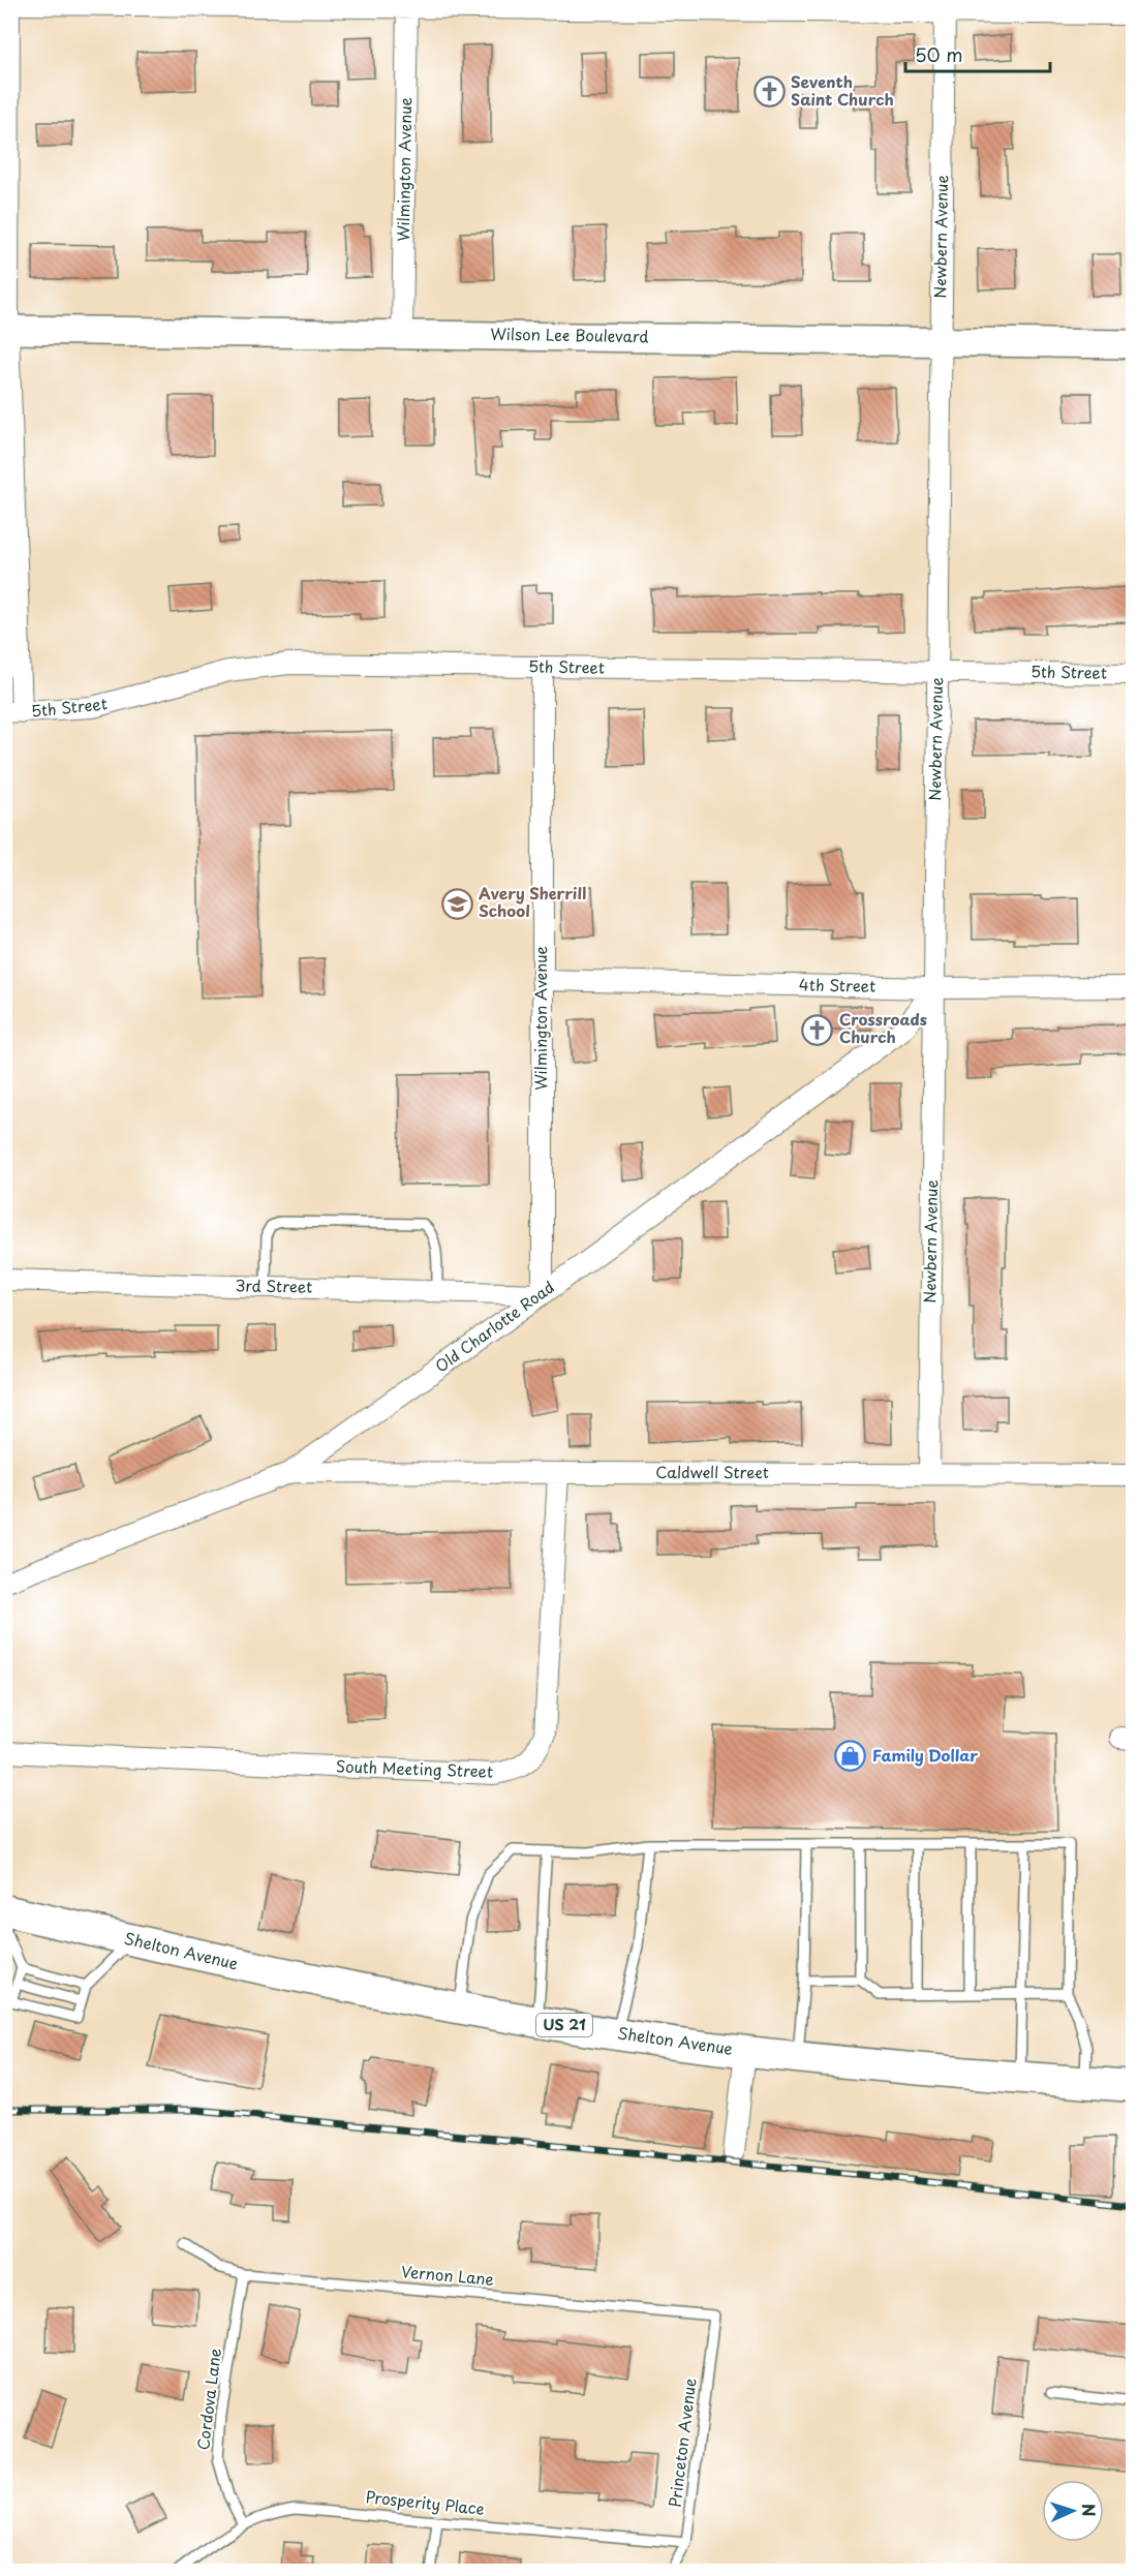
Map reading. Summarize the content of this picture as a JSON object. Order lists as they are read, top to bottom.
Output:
{
  "streets": {
    "main road": ["Shelton Avenue", "US 21"],
    "street": [
      "Wilmington Avenue",
      "Newbern Avenue",
      "Wilson Lee Boulevard",
      "5th Street",
      "4th Street",
      "3rd Street",
      "Old Charlotte Road",
      "Caldwell Street",
      "South Meeting Street"
    ],
    "lane": [
      "Vernon Lane",
      "Cordova Lane",
      "Princeton Avenue",
      "Prosperity Place"
    ]
  },
  "crossings": [
    ["Wilmington Avenue", "Wilson Lee Boulevard"],
    ["Wilmington Avenue", "5th Street"],
    ["Wilmington Avenue", "4th Street"],
    ["Wilmington Avenue", "3rd Street"],
    ["Wilmington Avenue", "Old Charlotte Road"],
    ["Newbern Avenue", "Wilson Lee Boulevard"],
    ["Newbern Avenue", "5th Street"],
    ["Newbern Avenue", "4th Street"],
    ["Newbern Avenue", "Old Charlotte Road"],
    ["Newbern Avenue", "Caldwell Street"],
    ["4th Street", "Old Charlotte Road"],
    ["3rd Street", "Old Charlotte Road"],
    ["Old Charlotte Road", "Caldwell Street"],
    ["Caldwell Street", "South Meeting Street"],
    ["Vernon Lane", "Cordova Lane"],
    ["Vernon Lane", "Princeton Avenue"],
    ["Cordova Lane", "Prosperity Place"],
    ["Princeton Avenue", "Prosperity Place"]
  ],
  "places": {
    "church": ["Seventh Saint Church", "Crossroads Church"],
    "school or university": ["Avery Sherrill School"],
    "shop": ["Family Dollar"]
  },
  "scale_bar": "50 m",
  "north": "right"
}
